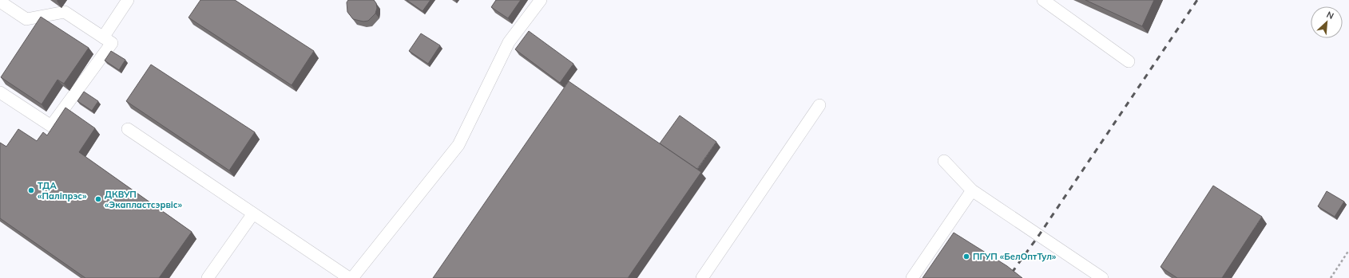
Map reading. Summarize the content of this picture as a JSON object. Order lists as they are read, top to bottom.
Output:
{
  "places": ["ТДА «Паліпрэс»", "ДКВУП «Экапластсэрвіс»", "ПГУП «БелОптТул»"],
  "north": "top right"
}
